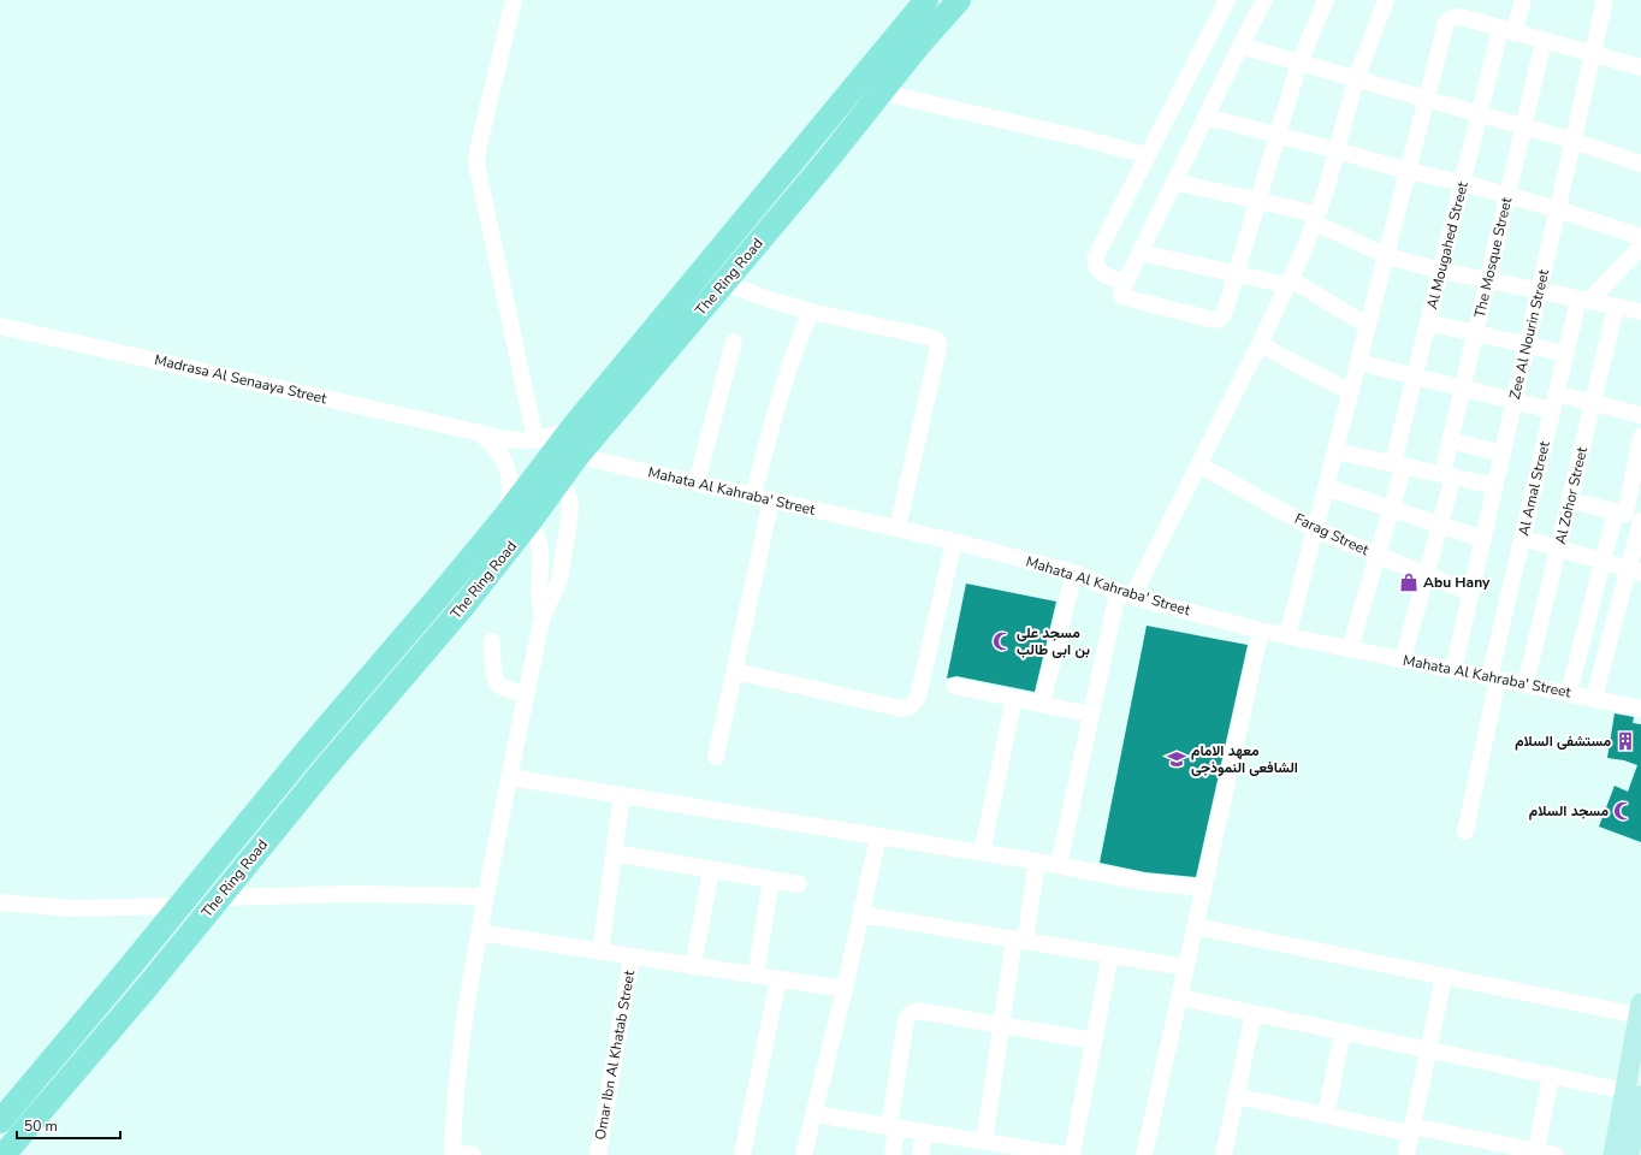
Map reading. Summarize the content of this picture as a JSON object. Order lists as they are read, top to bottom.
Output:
{
  "streets": {
    "highway": ["The Ring Road"],
    "street": [
      "Al Mougahed Street",
      "The Mosque Street",
      "Zee Al Nourin Street",
      "Madrasa Al Senaaya Street",
      "Al Amal Street",
      "Mahata Al Kahraba' Street",
      "Al Zohor Street",
      "Farag Street",
      "Omar Ibn Al Khatab Street"
    ]
  },
  "crossings": [
    ["Al Mougahed Street", "Mahata Al Kahraba' Street"],
    ["Al Mougahed Street", "Farag Street"],
    ["The Mosque Street", "Mahata Al Kahraba' Street"],
    ["The Mosque Street", "Farag Street"],
    ["The Ring Road", "Madrasa Al Senaaya Street"],
    ["The Ring Road", "Mahata Al Kahraba' Street"],
    ["Zee Al Nourin Street", "Mahata Al Kahraba' Street"],
    ["Zee Al Nourin Street", "Farag Street"],
    ["Al Amal Street", "Mahata Al Kahraba' Street"],
    ["Mahata Al Kahraba' Street", "Al Zohor Street"]
  ],
  "places": {
    "shop": ["Abu Hany"],
    "mosque": ["مسجد على بن ابى طالب", "مسجد السلام"],
    "building": ["مستشفى السلام"],
    "school or university": ["معهد الامام الشافعى النموذجى"]
  },
  "scale_bar": "50 m"
}
